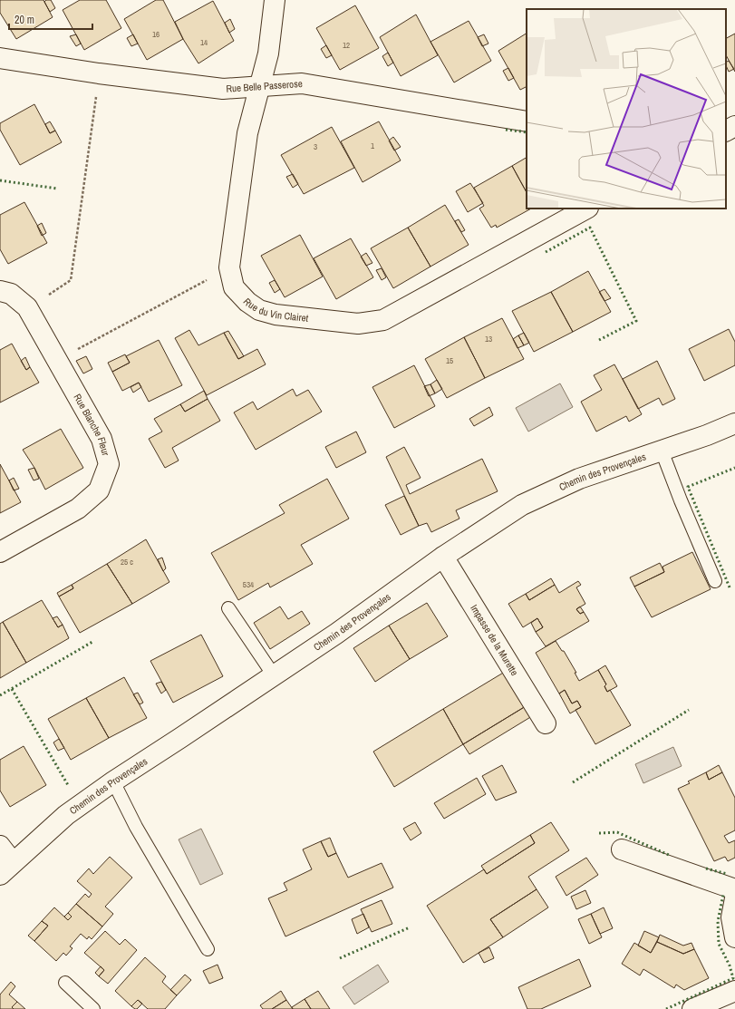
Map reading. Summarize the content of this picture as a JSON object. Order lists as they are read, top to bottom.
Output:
{
  "streets": {
    "street": [
      "Rue Belle Passerose",
      "Rue du Vin Clairet",
      "Rue Blanche Fleur",
      "Chemin des Provençales",
      "Impasse de la Murette"
    ]
  },
  "crossings": [
    ["Rue Belle Passerose", "Rue du Vin Clairet"],
    ["Chemin des Provençales", "Impasse de la Murette"]
  ],
  "house_numbers": [
    "16",
    "14",
    "12",
    "1",
    "3",
    "13",
    "15",
    "25 c",
    "534"
  ],
  "scale_bar": "20 m"
}
